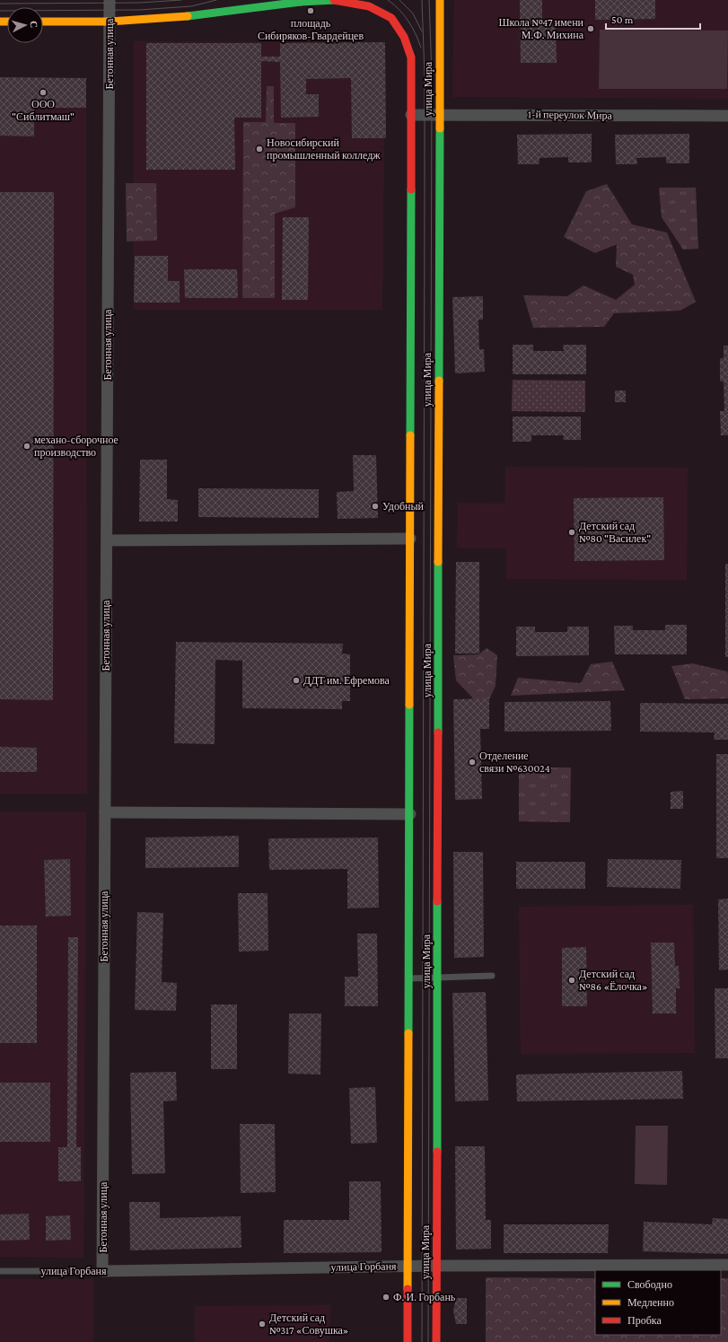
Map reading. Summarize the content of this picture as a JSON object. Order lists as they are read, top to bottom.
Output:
{
  "streets": {
    "street": [
      "Бетонная улица",
      "улица Мира",
      "1-й переулок Мира",
      "улица Горбаня"
    ]
  },
  "crossings": [
    ["Бетонная улица", "улица Горбаня"],
    ["улица Мира", "1-й переулок Мира"],
    ["улица Мира", "улица Горбаня"]
  ],
  "places": [
    "площадь Сибиряков-Гвардейцев",
    "Школа №47 имени М.Ф. Михина",
    "ООО \"Сиблитмаш\"",
    "Новосибирский промышленный колледж",
    "механо-сборочное производство",
    "Удобный",
    "Детский сад №80 \"Василек\"",
    "ДДТ им. Ефремова",
    "Отделение связи №630024",
    "Детский сад №86 «Ёлочка»",
    "Ф. И. Горбань",
    "Детский сад №317 «Совушка»"
  ],
  "legend": ["Свободно", "Медленно", "Пробка"],
  "scale_bar": "50 m",
  "north": "right"
}
